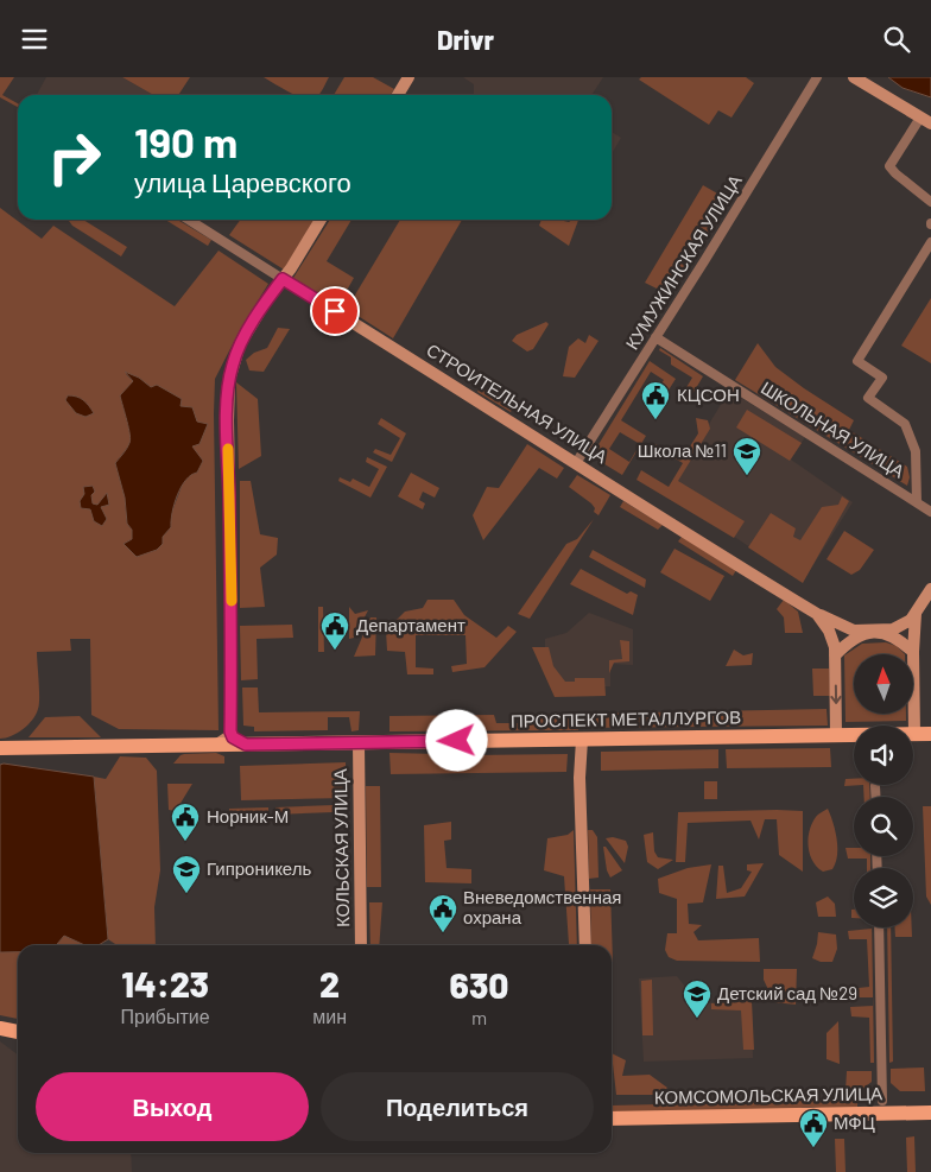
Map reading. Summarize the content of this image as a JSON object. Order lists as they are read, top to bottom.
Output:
{
  "streets": {
    "main road": ["ПРОСПЕКТ МЕТАЛЛУРГОВ", "КОМСОМОЛЬСКАЯ УЛИЦА"],
    "street": [
      "КУМУЖИНСКАЯ УЛИЦА",
      "СТРОИТЕЛЬНАЯ УЛИЦА",
      "ШКОЛЬНАЯ УЛИЦА",
      "КОЛЬСКАЯ УЛИЦА"
    ]
  },
  "crossings": [
    ["КУМУЖИНСКАЯ УЛИЦА", "СТРОИТЕЛЬНАЯ УЛИЦА"],
    ["КУМУЖИНСКАЯ УЛИЦА", "ШКОЛЬНАЯ УЛИЦА"],
    ["ПРОСПЕКТ МЕТАЛЛУРГОВ", "КОЛЬСКАЯ УЛИЦА"]
  ],
  "places": {
    "public building": [
      "КЦСОН",
      "Департамент",
      "Норник-М",
      "Вневедомственная охрана",
      "МФЦ"
    ],
    "school or university": ["Школа №11", "Гипроникель", "Детский сад №29"]
  },
  "north": "top",
  "page": {
    "header": "Drivr",
    "turn": ["190 m", "улица Царевского"],
    "eta": [
      "14:23",
      "Прибытие",
      "2",
      "мин",
      "630",
      "m"
    ],
    "buttons": ["Выход", "Поделиться"]
  }
}
